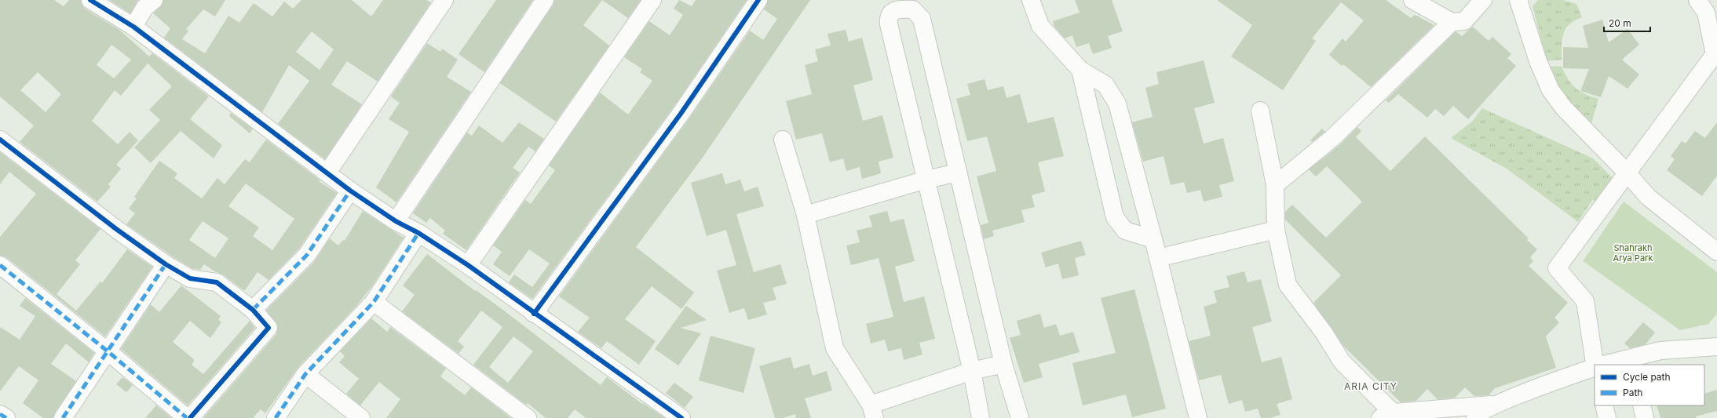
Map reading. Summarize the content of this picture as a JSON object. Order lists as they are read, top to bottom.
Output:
{
  "districts": ["ARIA CITY"],
  "parks": ["Shahrakh Arya Park"],
  "legend": ["Cycle path", "Path"],
  "scale_bar": "20 m"
}
